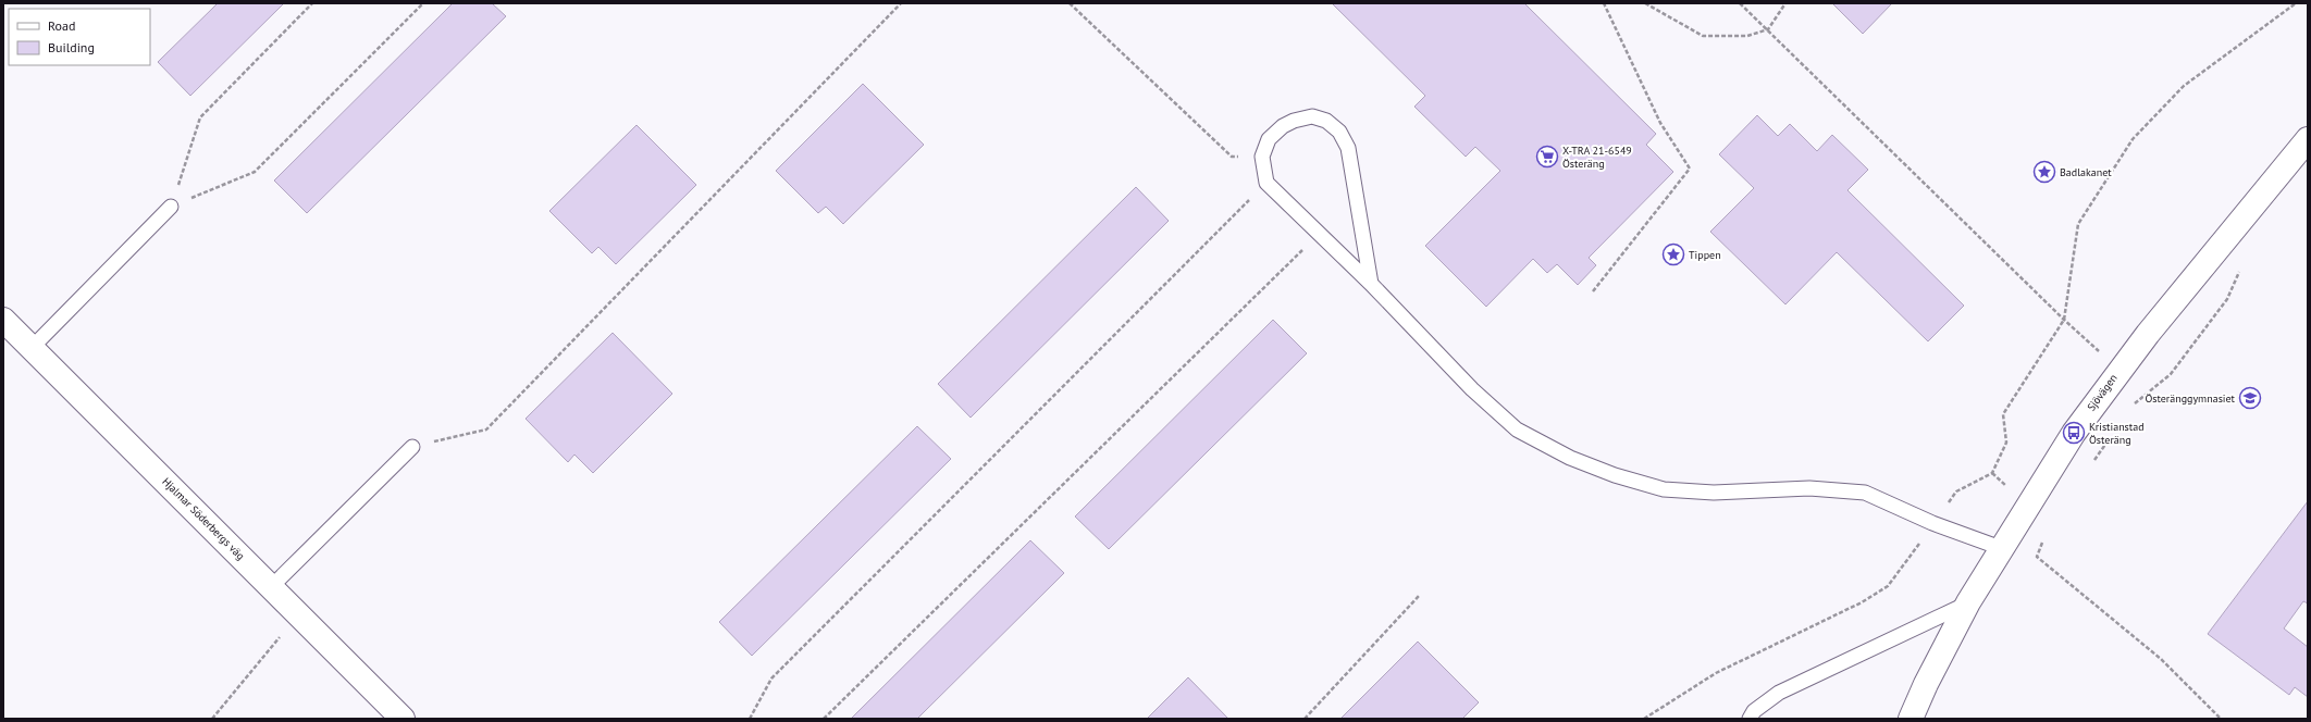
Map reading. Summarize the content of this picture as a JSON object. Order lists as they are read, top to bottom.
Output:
{
  "streets": {
    "street": ["Sjövägen", "Hjalmar Söderbergs väg"]
  },
  "places": {
    "supermarket": ["X-TRA 21-6549 Österäng"],
    "place": ["Badlakanet", "Tippen"],
    "school or university": ["Österänggymnasiet"],
    "bus stop": ["Kristianstad Österäng"]
  },
  "legend": ["Road", "Building"]
}
